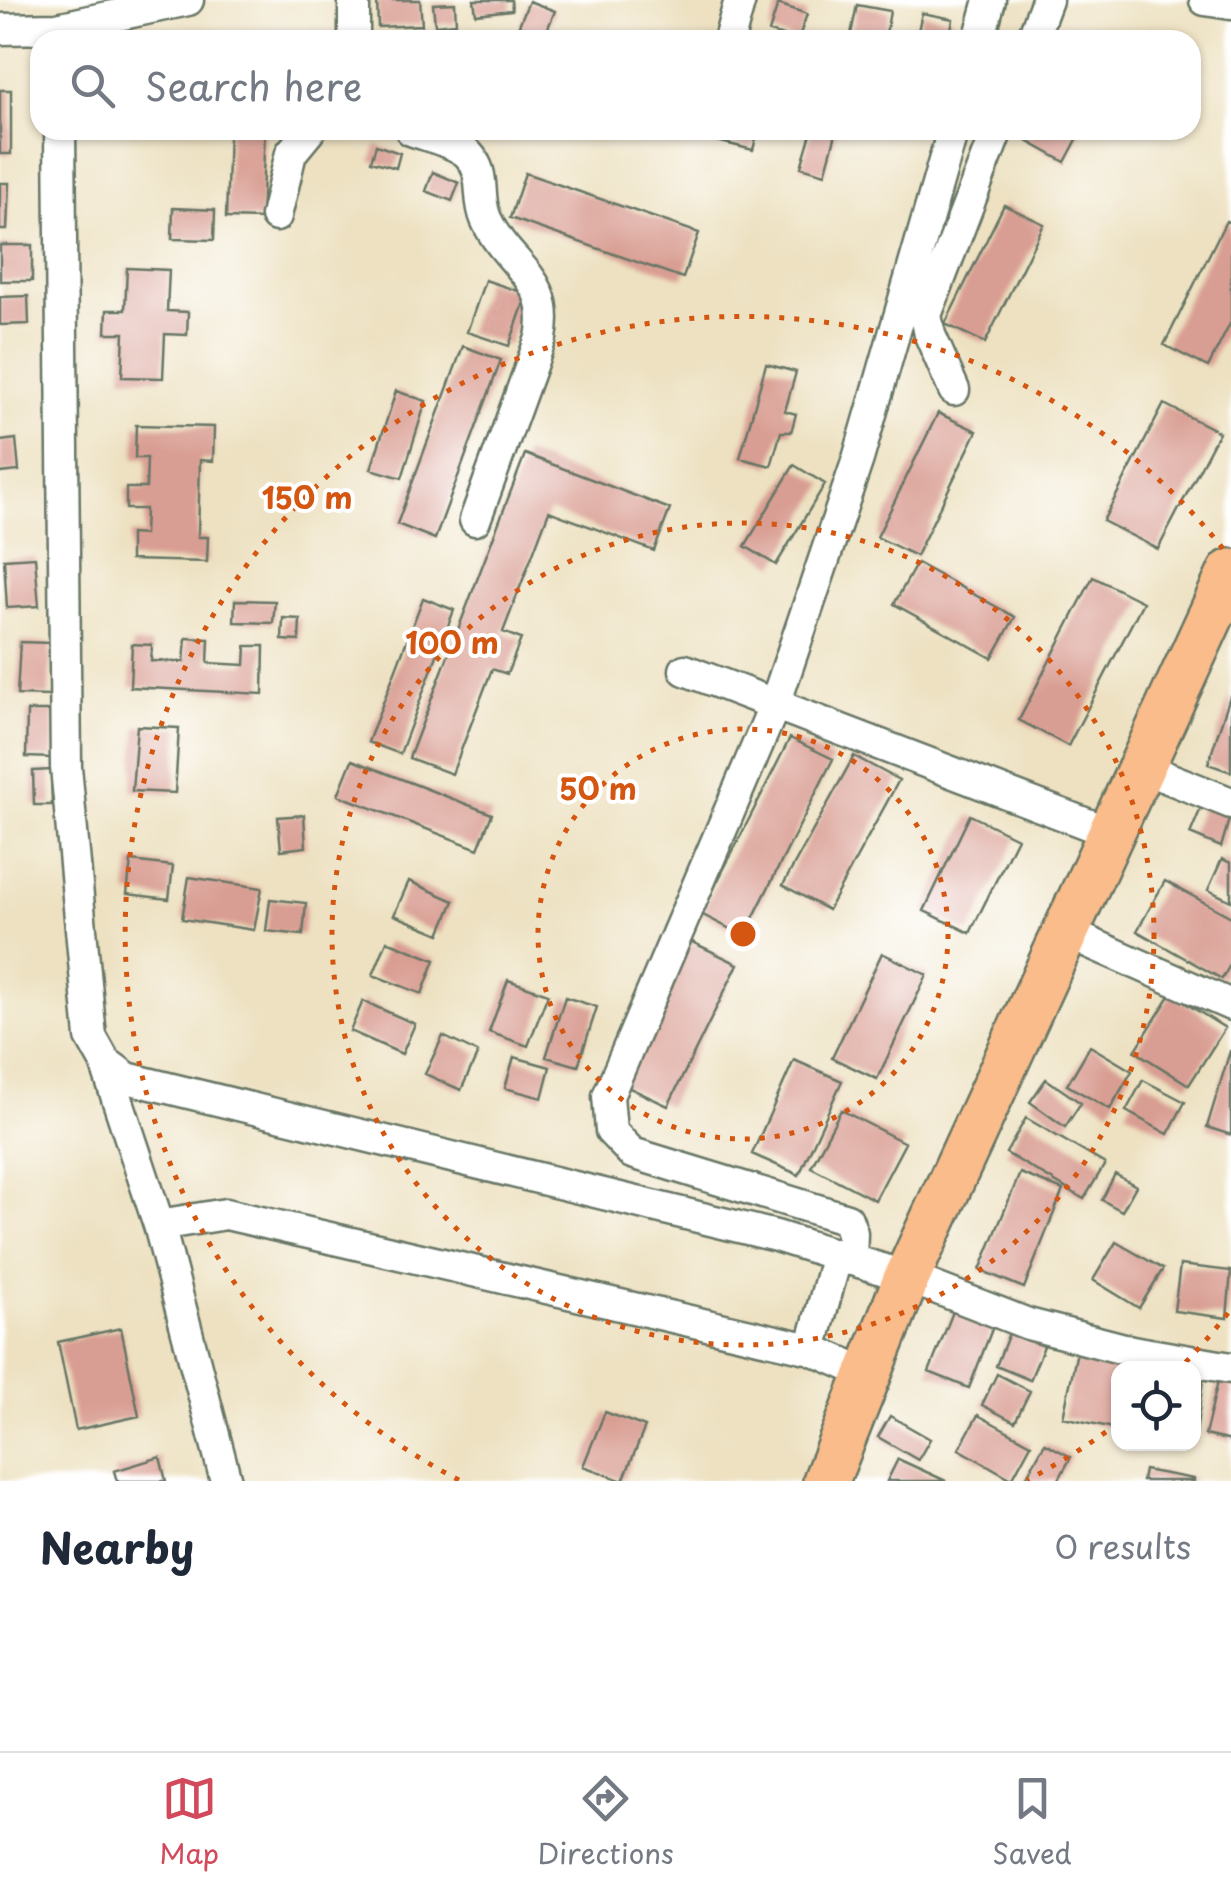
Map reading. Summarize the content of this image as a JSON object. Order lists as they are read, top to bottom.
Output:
{
  "page": {
    "search": "Search here",
    "heading": ["Nearby", "0 results"],
    "nav": ["Map", "Directions", "Saved"]
  },
  "rings": ["150 m", "100 m", "50 m"]
}
